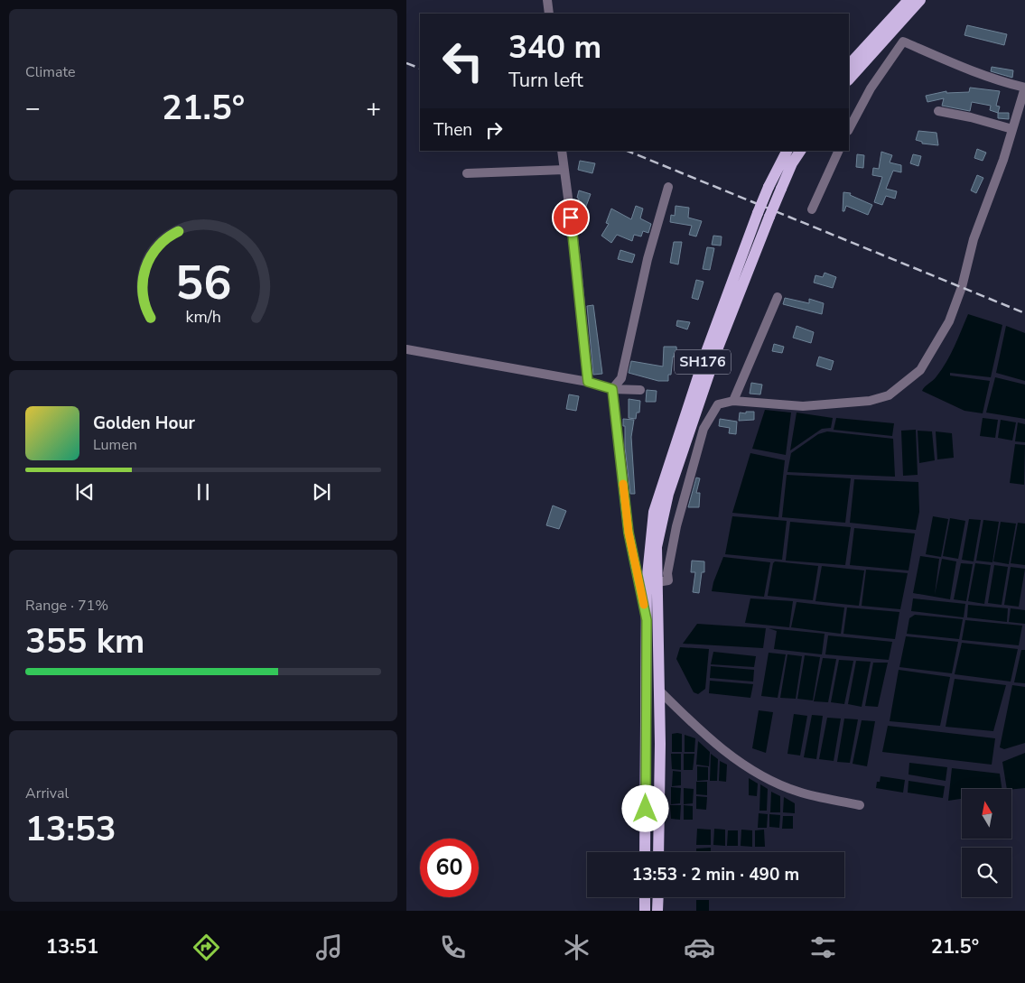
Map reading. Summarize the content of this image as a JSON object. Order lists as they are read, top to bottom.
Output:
{
  "streets": {
    "main road": ["SH176"]
  },
  "north": "top",
  "page": {
    "tile": [
      "Climate",
      ["Range · 71%", "355 km"],
      ["Arrival", "13:53"]
    ],
    "turn": ["340 m", "Turn left"],
    "heat": ["−", "21.5°", "+"],
    "then": "Then",
    "song": ["Golden Hour", "Lumen"],
    "limit": "60",
    "trip": "13:53 · 2 min · 490 m",
    "tabs": ["13:51", "21.5°"],
    "gauge": ["56", "km/h"]
  }
}
